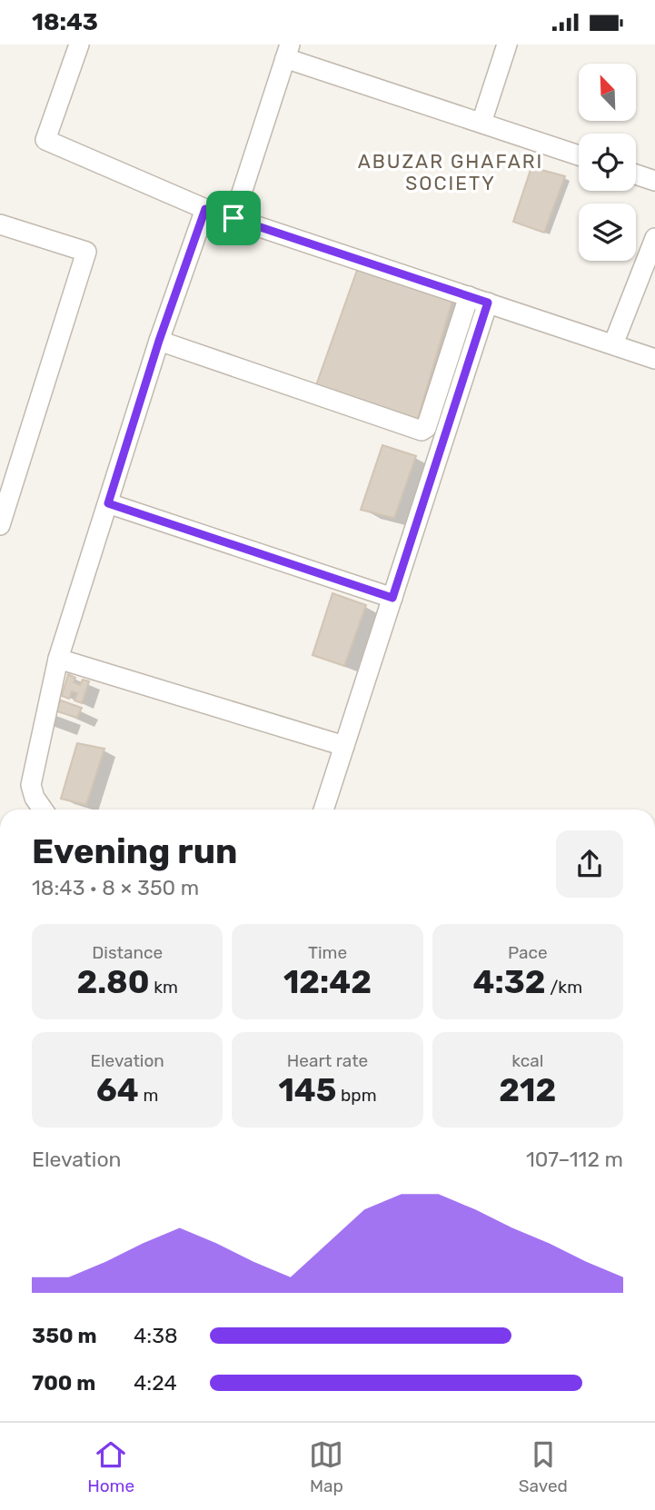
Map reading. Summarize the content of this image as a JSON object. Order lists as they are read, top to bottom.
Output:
{
  "districts": ["ABUZAR GHAFARI SOCIETY"],
  "north": "top left",
  "page": {
    "status": "18:43",
    "heading": ["Evening run", "18:43 · 8 × 350 m"],
    "stats": [
      ["Distance", "2.80 km"],
      ["Time", "12:42"],
      ["Pace", "4:32 /km"],
      ["Elevation", "64 m"],
      ["Heart rate", "145 bpm"],
      ["kcal", "212"]
    ],
    "chart": ["Elevation", "107–112 m"],
    "list": [
      {
        "name": "350 m",
        "note": "4:38"
      },
      {
        "name": "700 m",
        "note": "4:24"
      }
    ],
    "tabs": ["Home", "Map", "Saved"]
  }
}
